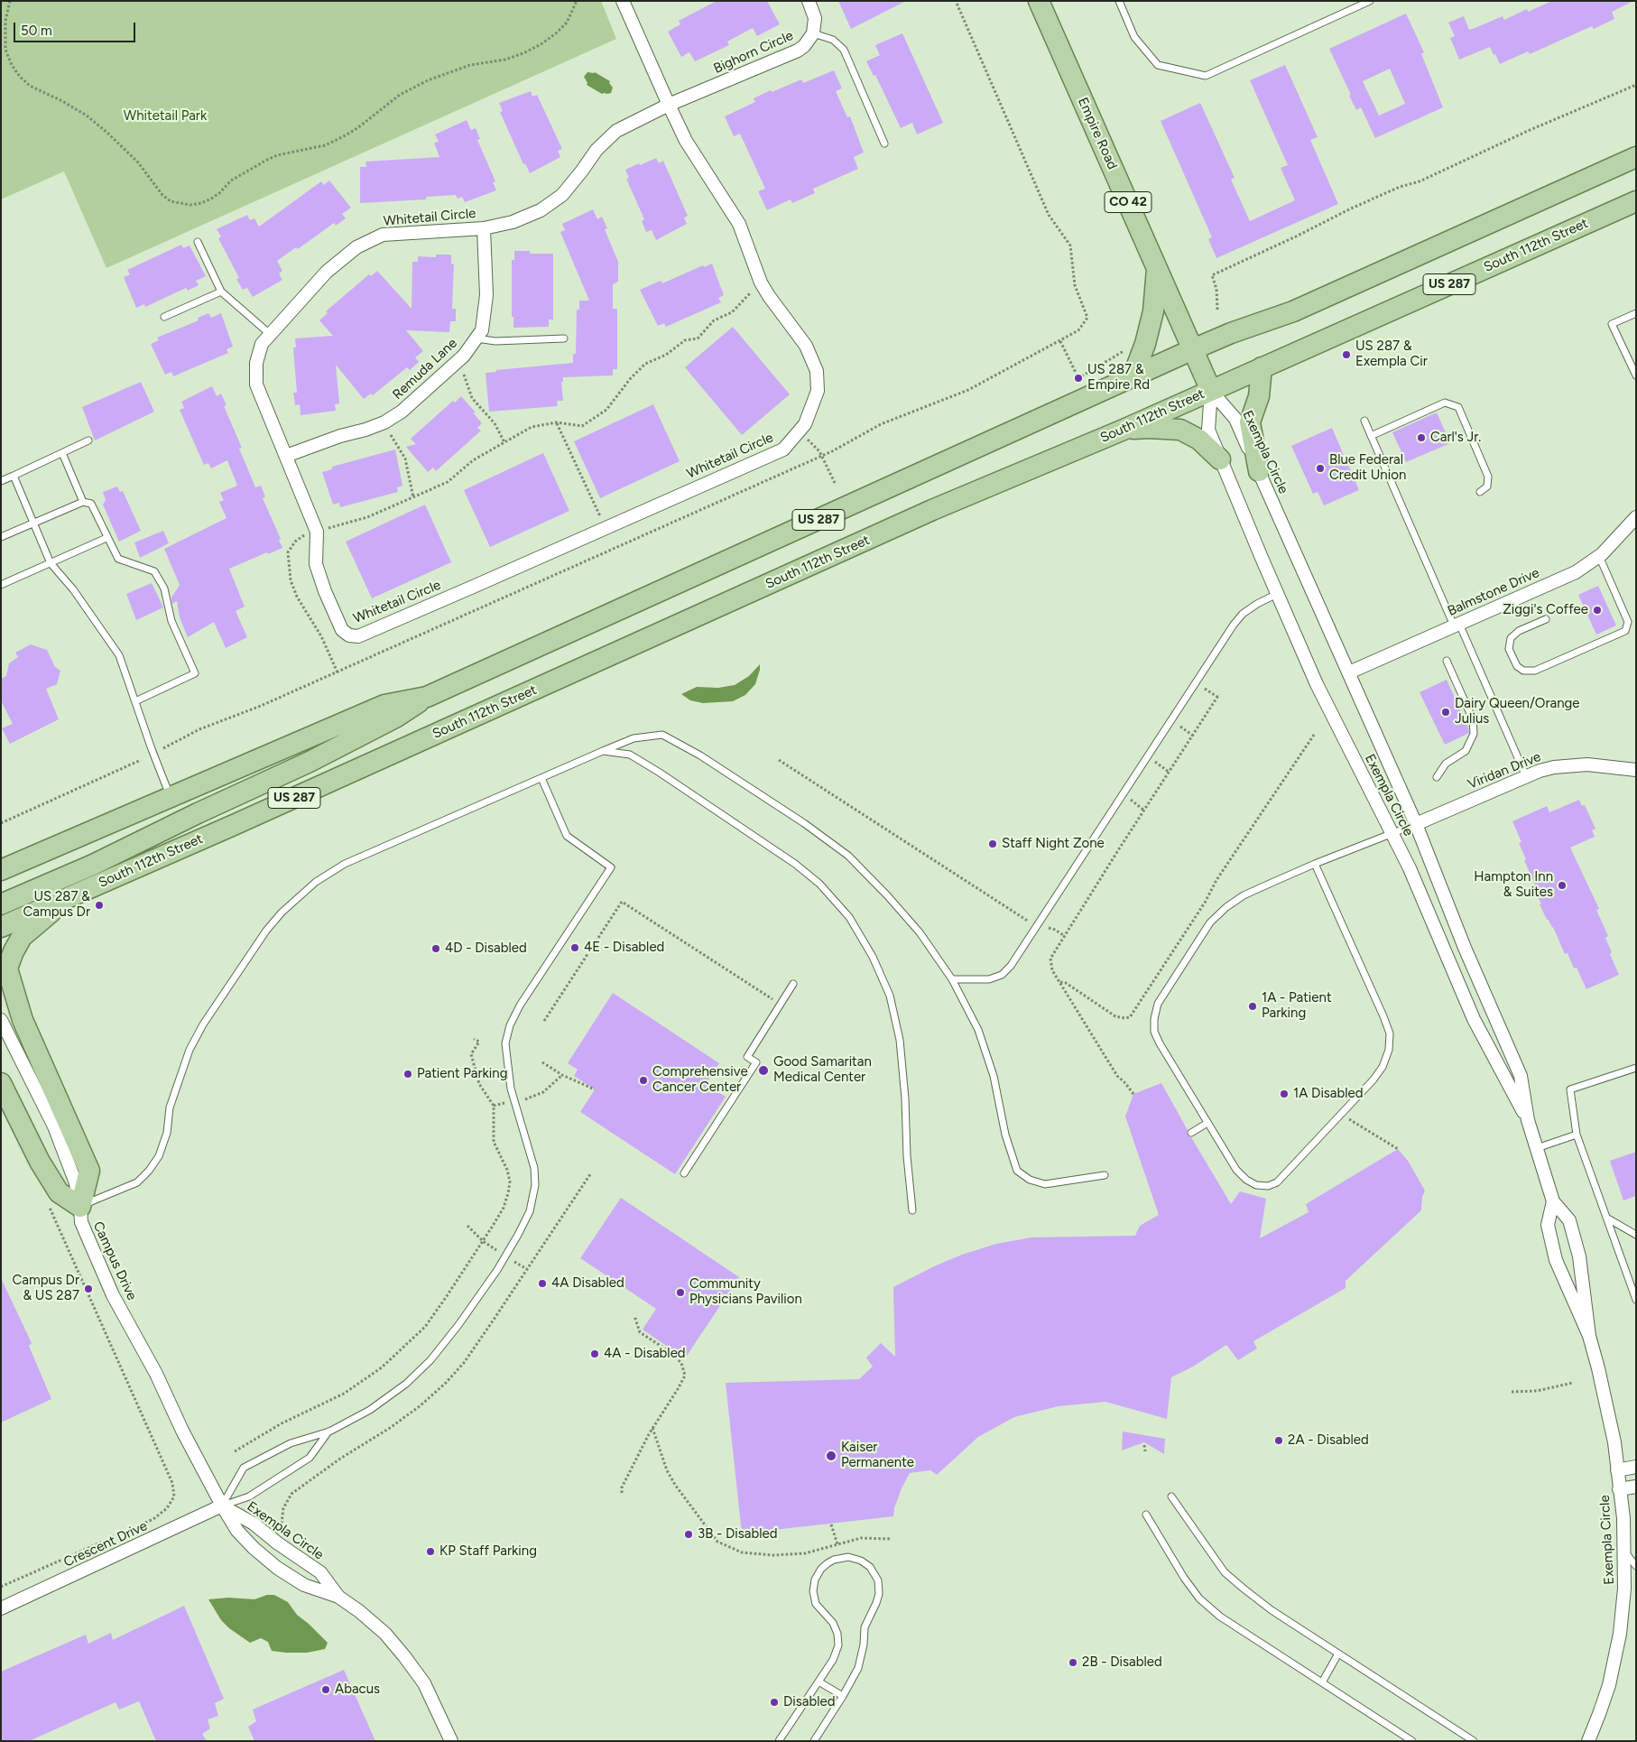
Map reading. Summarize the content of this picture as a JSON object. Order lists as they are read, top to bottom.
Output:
{
  "streets": {
    "main road": [
      "Empire Road",
      "CO 42",
      "South 112th Street",
      "US 287"
    ],
    "street": [
      "Bighorn Circle",
      "Whitetail Circle",
      "Remuda Lane",
      "Exempla Circle",
      "Balmstone Drive",
      "Viridan Drive",
      "Campus Drive",
      "Crescent Drive"
    ]
  },
  "crossings": [
    ["Bighorn Circle", "Whitetail Circle"],
    ["Empire Road", "South 112th Street"],
    ["Empire Road", "US 287"],
    ["Empire Road", "Exempla Circle"],
    ["Whitetail Circle", "Remuda Lane"],
    ["South 112th Street", "Exempla Circle"],
    ["Exempla Circle", "Balmstone Drive"],
    ["Exempla Circle", "Viridan Drive"],
    ["Exempla Circle", "Campus Drive"],
    ["Exempla Circle", "Crescent Drive"],
    ["Campus Drive", "Crescent Drive"]
  ],
  "parks": ["Whitetail Park"],
  "places": [
    "US 287 & Exempla Cir",
    "US 287 & Empire Rd",
    "Carl's Jr.",
    "Blue Federal Credit Union",
    "Ziggi's Coffee",
    "Dairy Queen/Orange Julius",
    "Staff Night Zone",
    "Hampton Inn & Suites",
    "US 287 & Campus Dr",
    "4E - Disabled",
    "4D - Disabled",
    "1A - Patient Parking",
    "Good Samaritan Medical Center",
    "Patient Parking",
    "Comprehensive Cancer Center",
    "1A Disabled",
    "4A Disabled",
    "Campus Dr & US 287",
    "Community Physicians Pavilion",
    "4A - Disabled",
    "2A - Disabled",
    "Kaiser Permanente",
    "3B - Disabled",
    "KP Staff Parking",
    "2B - Disabled",
    "Abacus",
    "Disabled"
  ],
  "scale_bar": "50 m"
}
